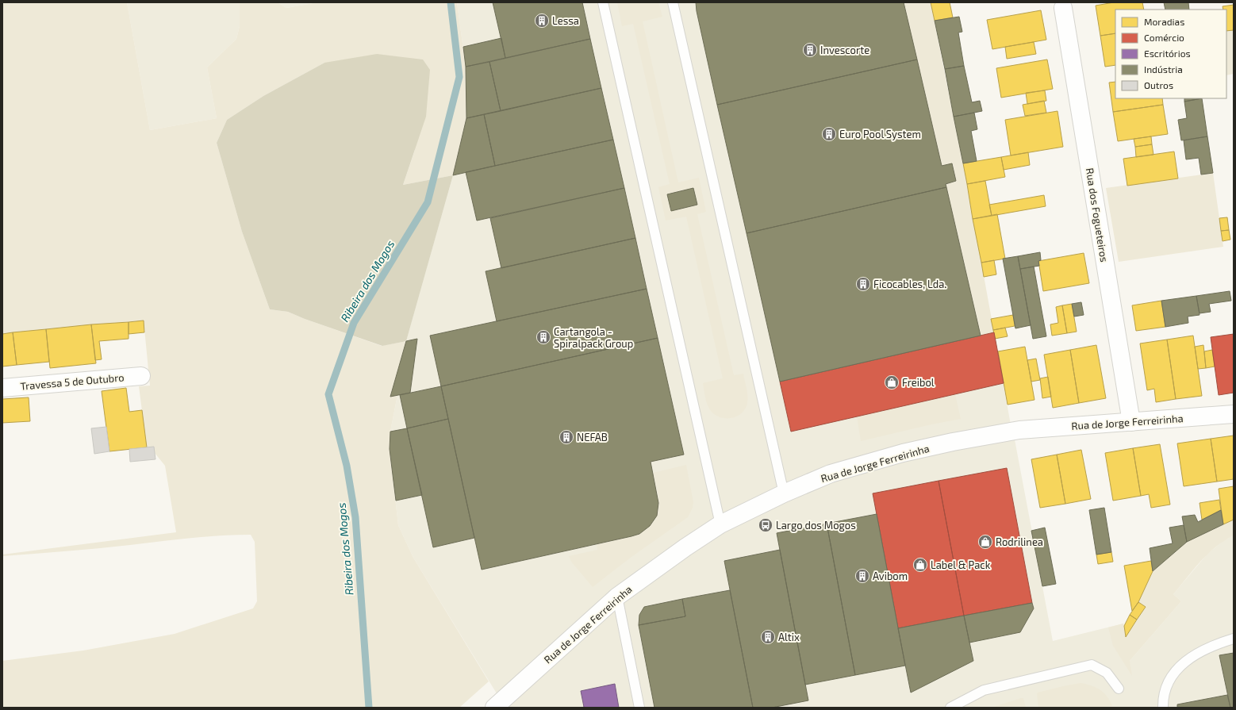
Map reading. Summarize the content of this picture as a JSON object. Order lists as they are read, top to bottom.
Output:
{
  "streets": {
    "street": ["Rua dos Fogueteiros", "Travessa 5 de Outubro", "Rua de Jorge Ferreirinha"]
  },
  "crossings": [
    ["Rua dos Fogueteiros", "Rua de Jorge Ferreirinha"]
  ],
  "water": ["Ribeira dos Mogos"],
  "places": {
    "building": [
      "Lessa",
      "Invescorte",
      "Euro Pool System",
      "Ficocables, Lda.",
      "Cartangola - Spiralpack Group",
      "NEFAB",
      "Avibom",
      "Altix"
    ],
    "shop": ["Freibol", "Rodrilinea", "Label & Pack"],
    "bus stop": ["Largo dos Mogos"]
  },
  "legend": [
    "Moradias",
    "Comércio",
    "Escritórios",
    "Indústria",
    "Outros"
  ]
}
